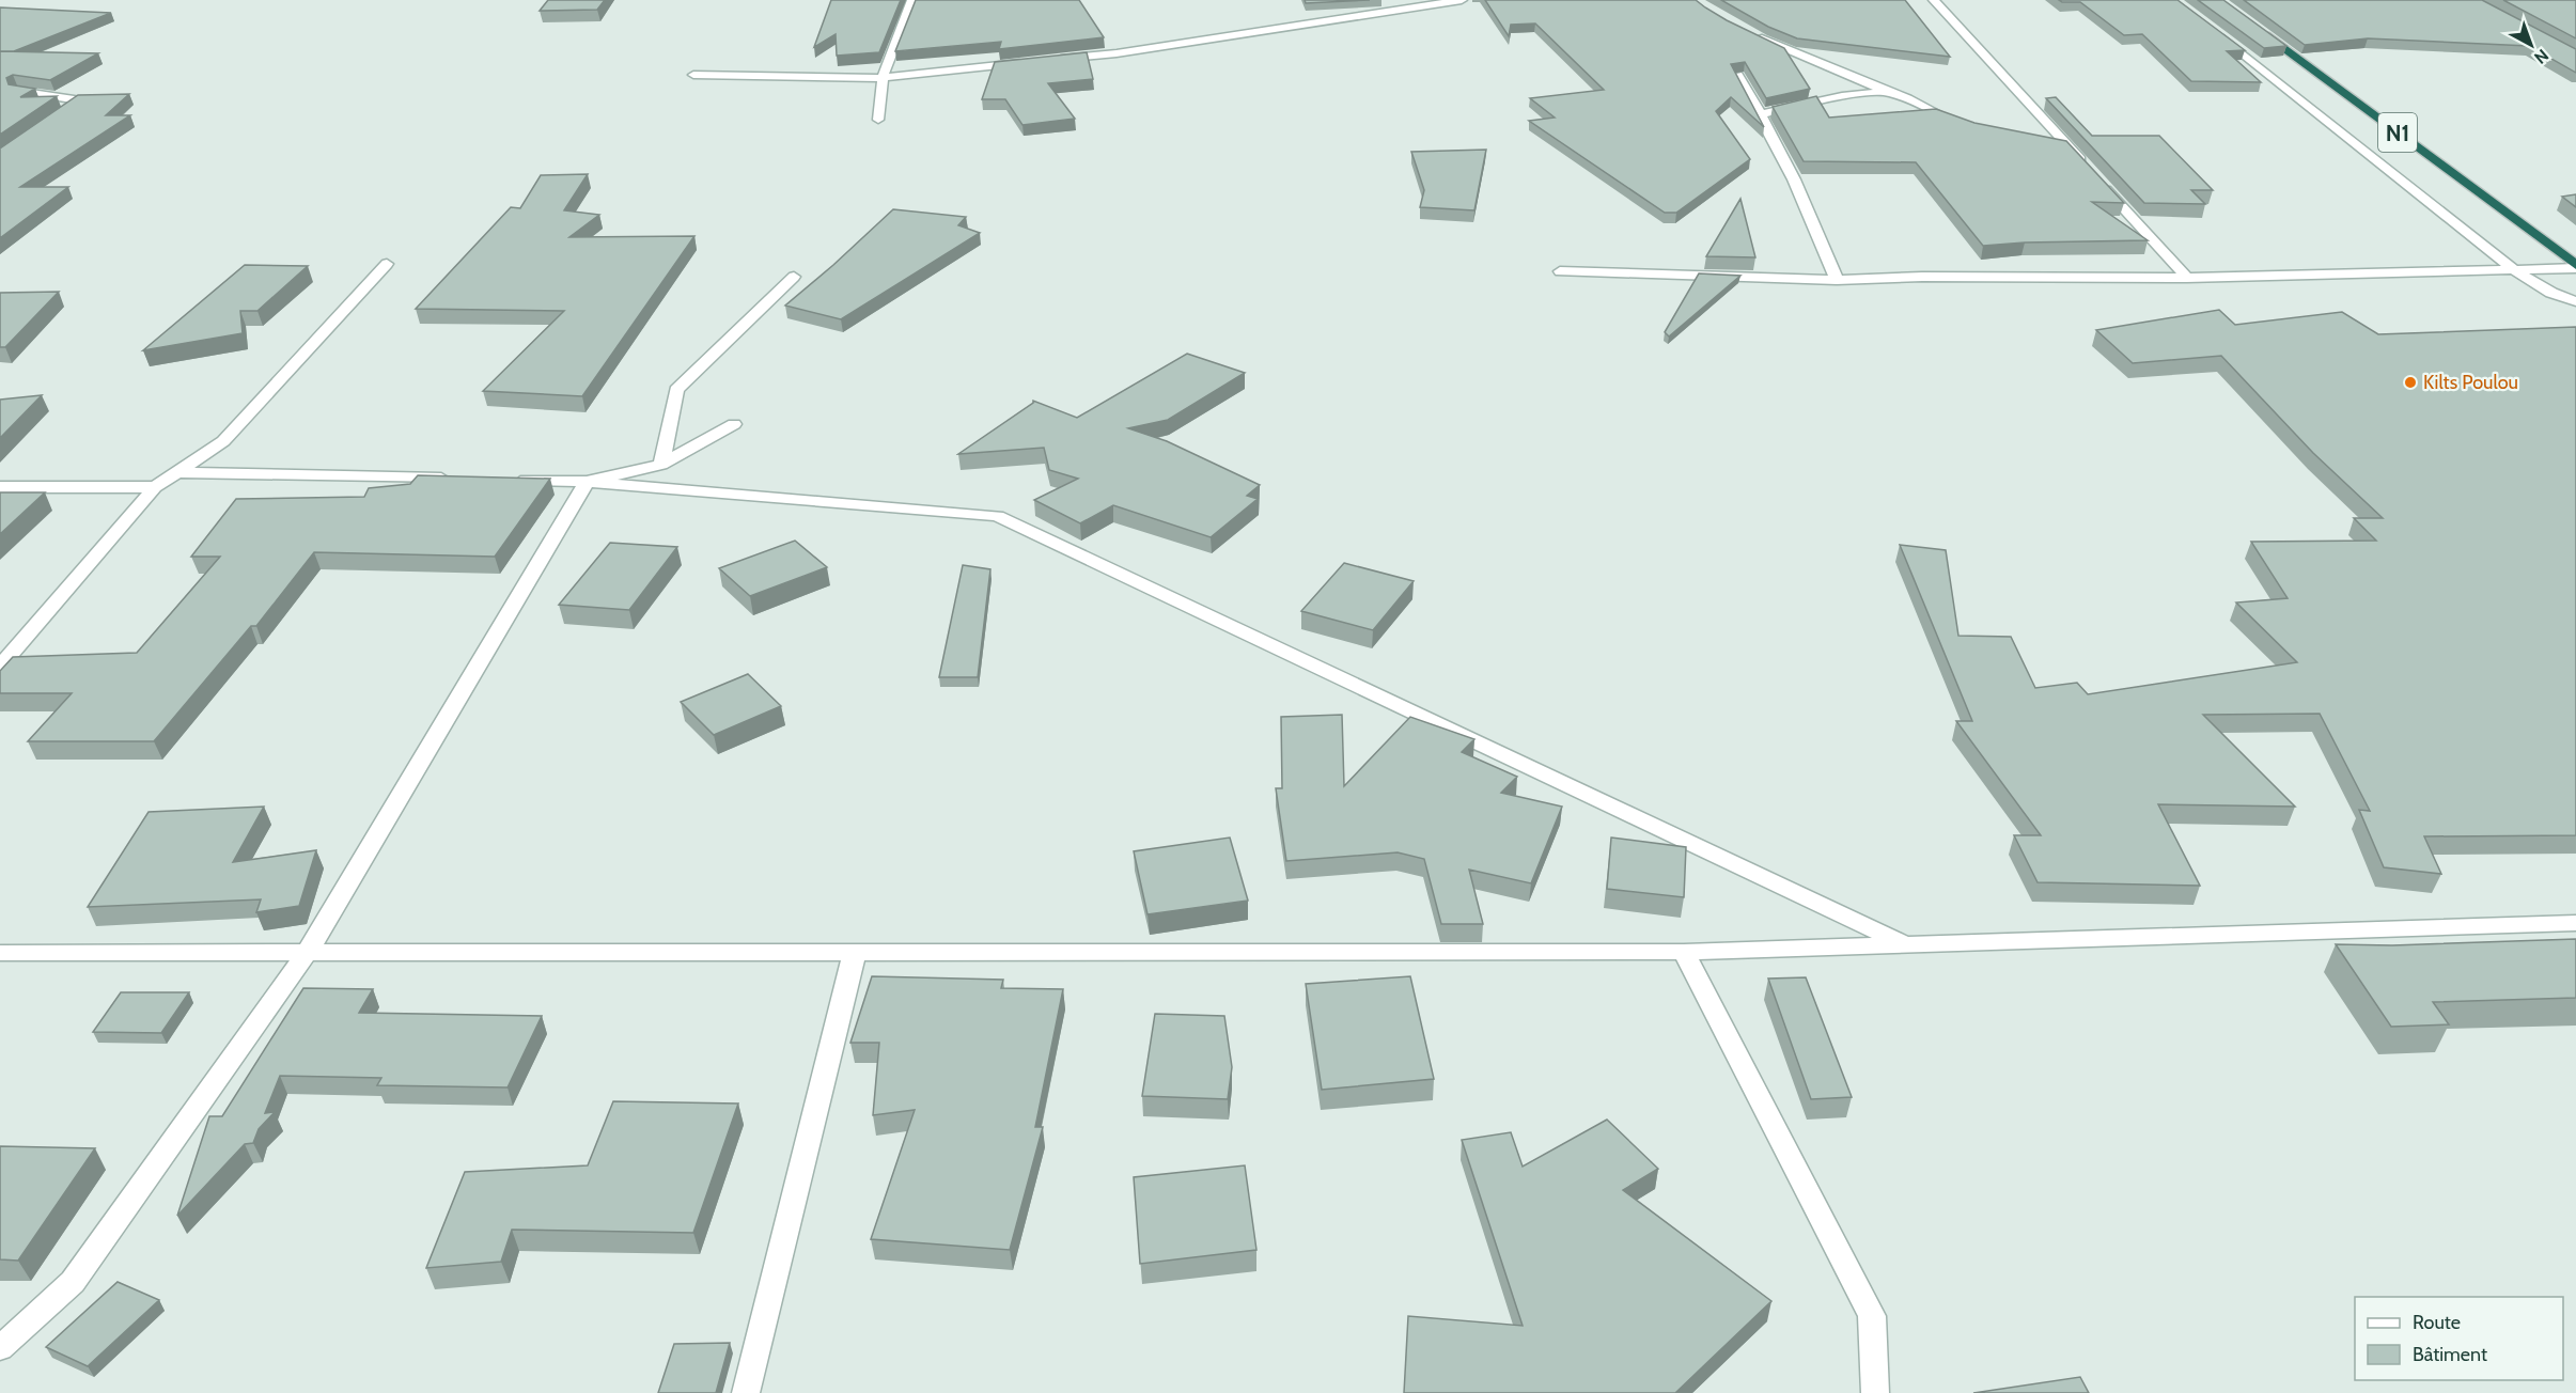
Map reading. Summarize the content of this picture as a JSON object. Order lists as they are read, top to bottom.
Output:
{
  "streets": {
    "highway": ["N1"]
  },
  "places": ["Kilts Poulou"],
  "legend": ["Route", "Bâtiment"],
  "north": "bottom right"
}
